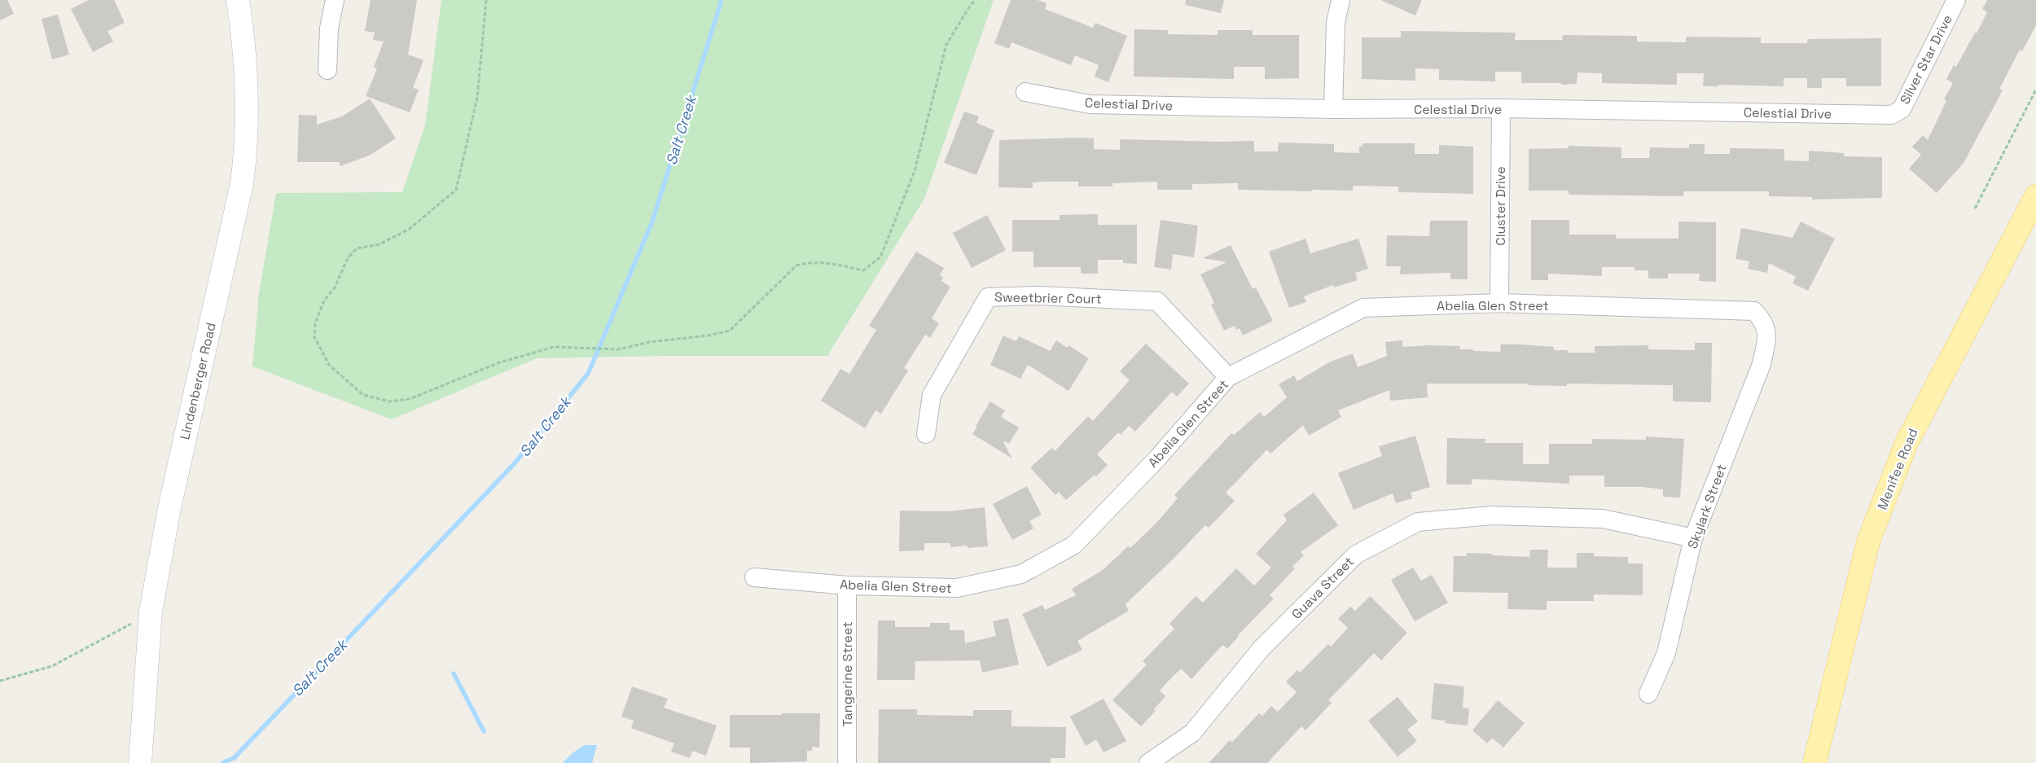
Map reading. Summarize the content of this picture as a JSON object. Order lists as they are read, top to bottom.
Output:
{
  "streets": {
    "main road": ["Menifee Road"],
    "street": [
      "Silver Star Drive",
      "Celestial Drive",
      "Cluster Drive",
      "Sweetbrier Court",
      "Abelia Glen Street",
      "Lindenberger Road",
      "Skylark Street",
      "Guava Street",
      "Tangerine Street"
    ]
  },
  "crossings": [
    ["Silver Star Drive", "Celestial Drive"],
    ["Celestial Drive", "Cluster Drive"],
    ["Cluster Drive", "Abelia Glen Street"],
    ["Sweetbrier Court", "Abelia Glen Street"],
    ["Abelia Glen Street", "Skylark Street"],
    ["Abelia Glen Street", "Tangerine Street"],
    ["Skylark Street", "Guava Street"]
  ],
  "water": ["Salt Creek"]
}
